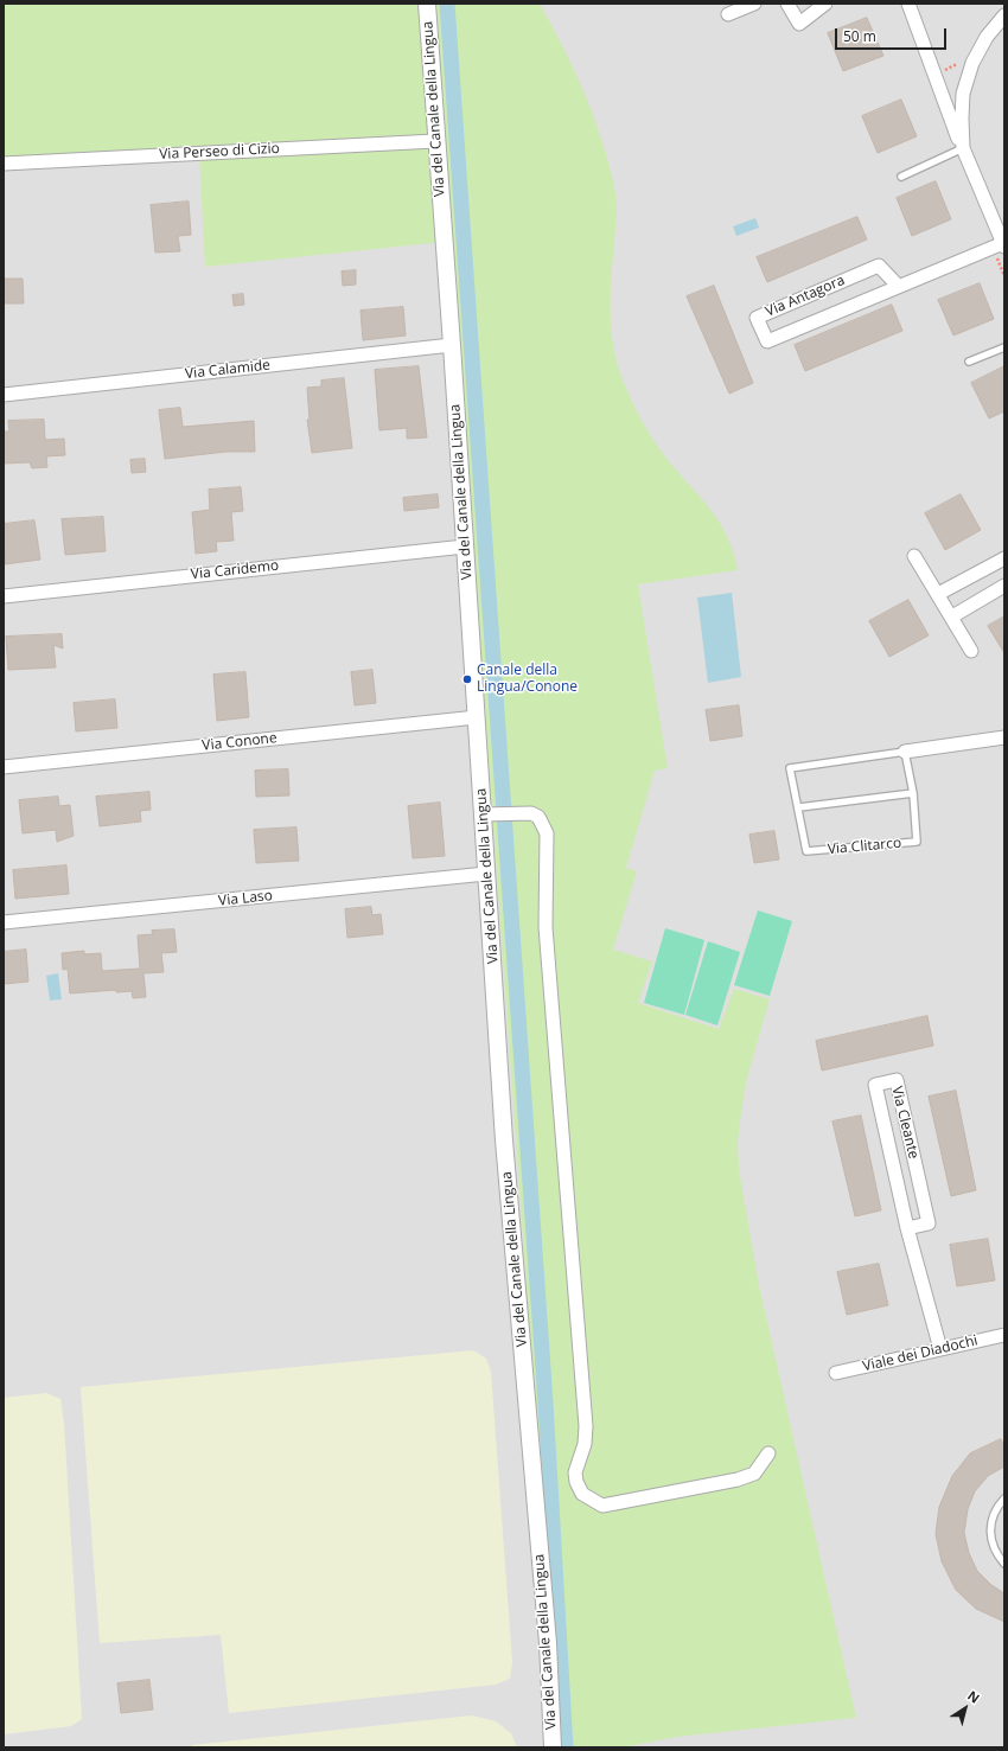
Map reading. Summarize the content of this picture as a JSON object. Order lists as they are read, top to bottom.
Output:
{
  "streets": {
    "street": [
      "Via del Canale della Lingua",
      "Via Perseo di Cizio",
      "Via Antagora",
      "Via Calamide",
      "Via Caridemo",
      "Via Conone",
      "Via Clitarco",
      "Via Laso",
      "Via Cleante",
      "Viale dei Diadochi"
    ]
  },
  "crossings": [
    ["Via del Canale della Lingua", "Via Perseo di Cizio"],
    ["Via del Canale della Lingua", "Via Calamide"],
    ["Via del Canale della Lingua", "Via Caridemo"],
    ["Via del Canale della Lingua", "Via Conone"],
    ["Via del Canale della Lingua", "Via Laso"],
    ["Via Cleante", "Viale dei Diadochi"]
  ],
  "places": ["Canale della Lingua/Conone"],
  "scale_bar": "50 m",
  "north": "top right"
}
